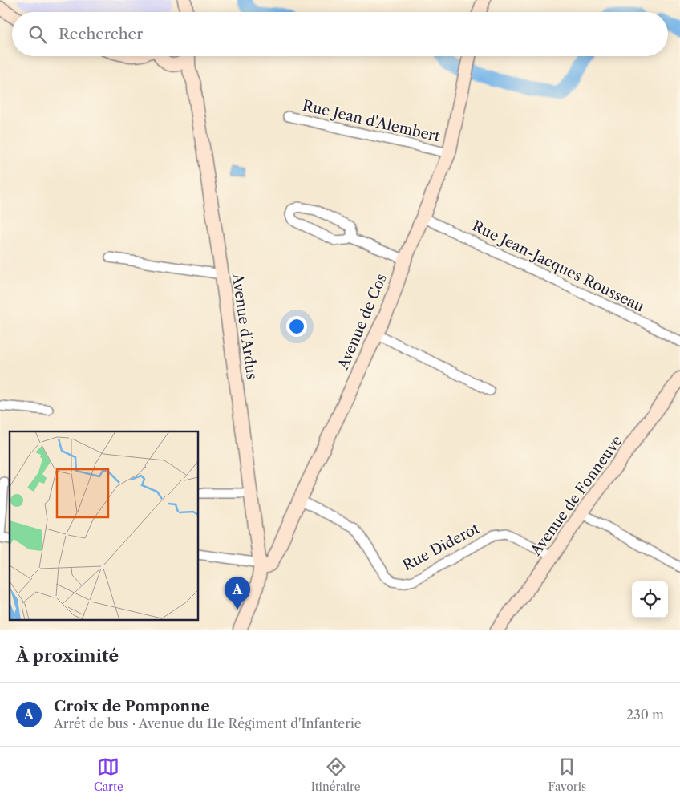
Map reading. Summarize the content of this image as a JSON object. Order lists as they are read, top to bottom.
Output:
{
  "streets": {
    "street": [
      "Rue Jean d'Alembert",
      "Rue Jean-Jacques Rousseau",
      "Avenue de Cos",
      "Avenue d'Ardus",
      "Avenue de Fonneuve",
      "Rue Diderot"
    ]
  },
  "crossings": [
    ["Rue Jean d'Alembert", "Avenue de Cos"],
    ["Rue Jean-Jacques Rousseau", "Avenue de Cos"],
    ["Avenue de Cos", "Avenue d'Ardus"],
    ["Avenue de Cos", "Rue Diderot"],
    ["Avenue de Fonneuve", "Rue Diderot"]
  ],
  "page": {
    "search": "Rechercher",
    "pins": "A",
    "heading": "À proximité",
    "list": [
      {
        "mark": "A",
        "name": "Croix de Pomponne",
        "note": "Arrêt de bus · Avenue du 11e Régiment d'Infanterie",
        "value": "230 m"
      }
    ],
    "nav": ["Carte", "Itinéraire", "Favoris"]
  }
}
